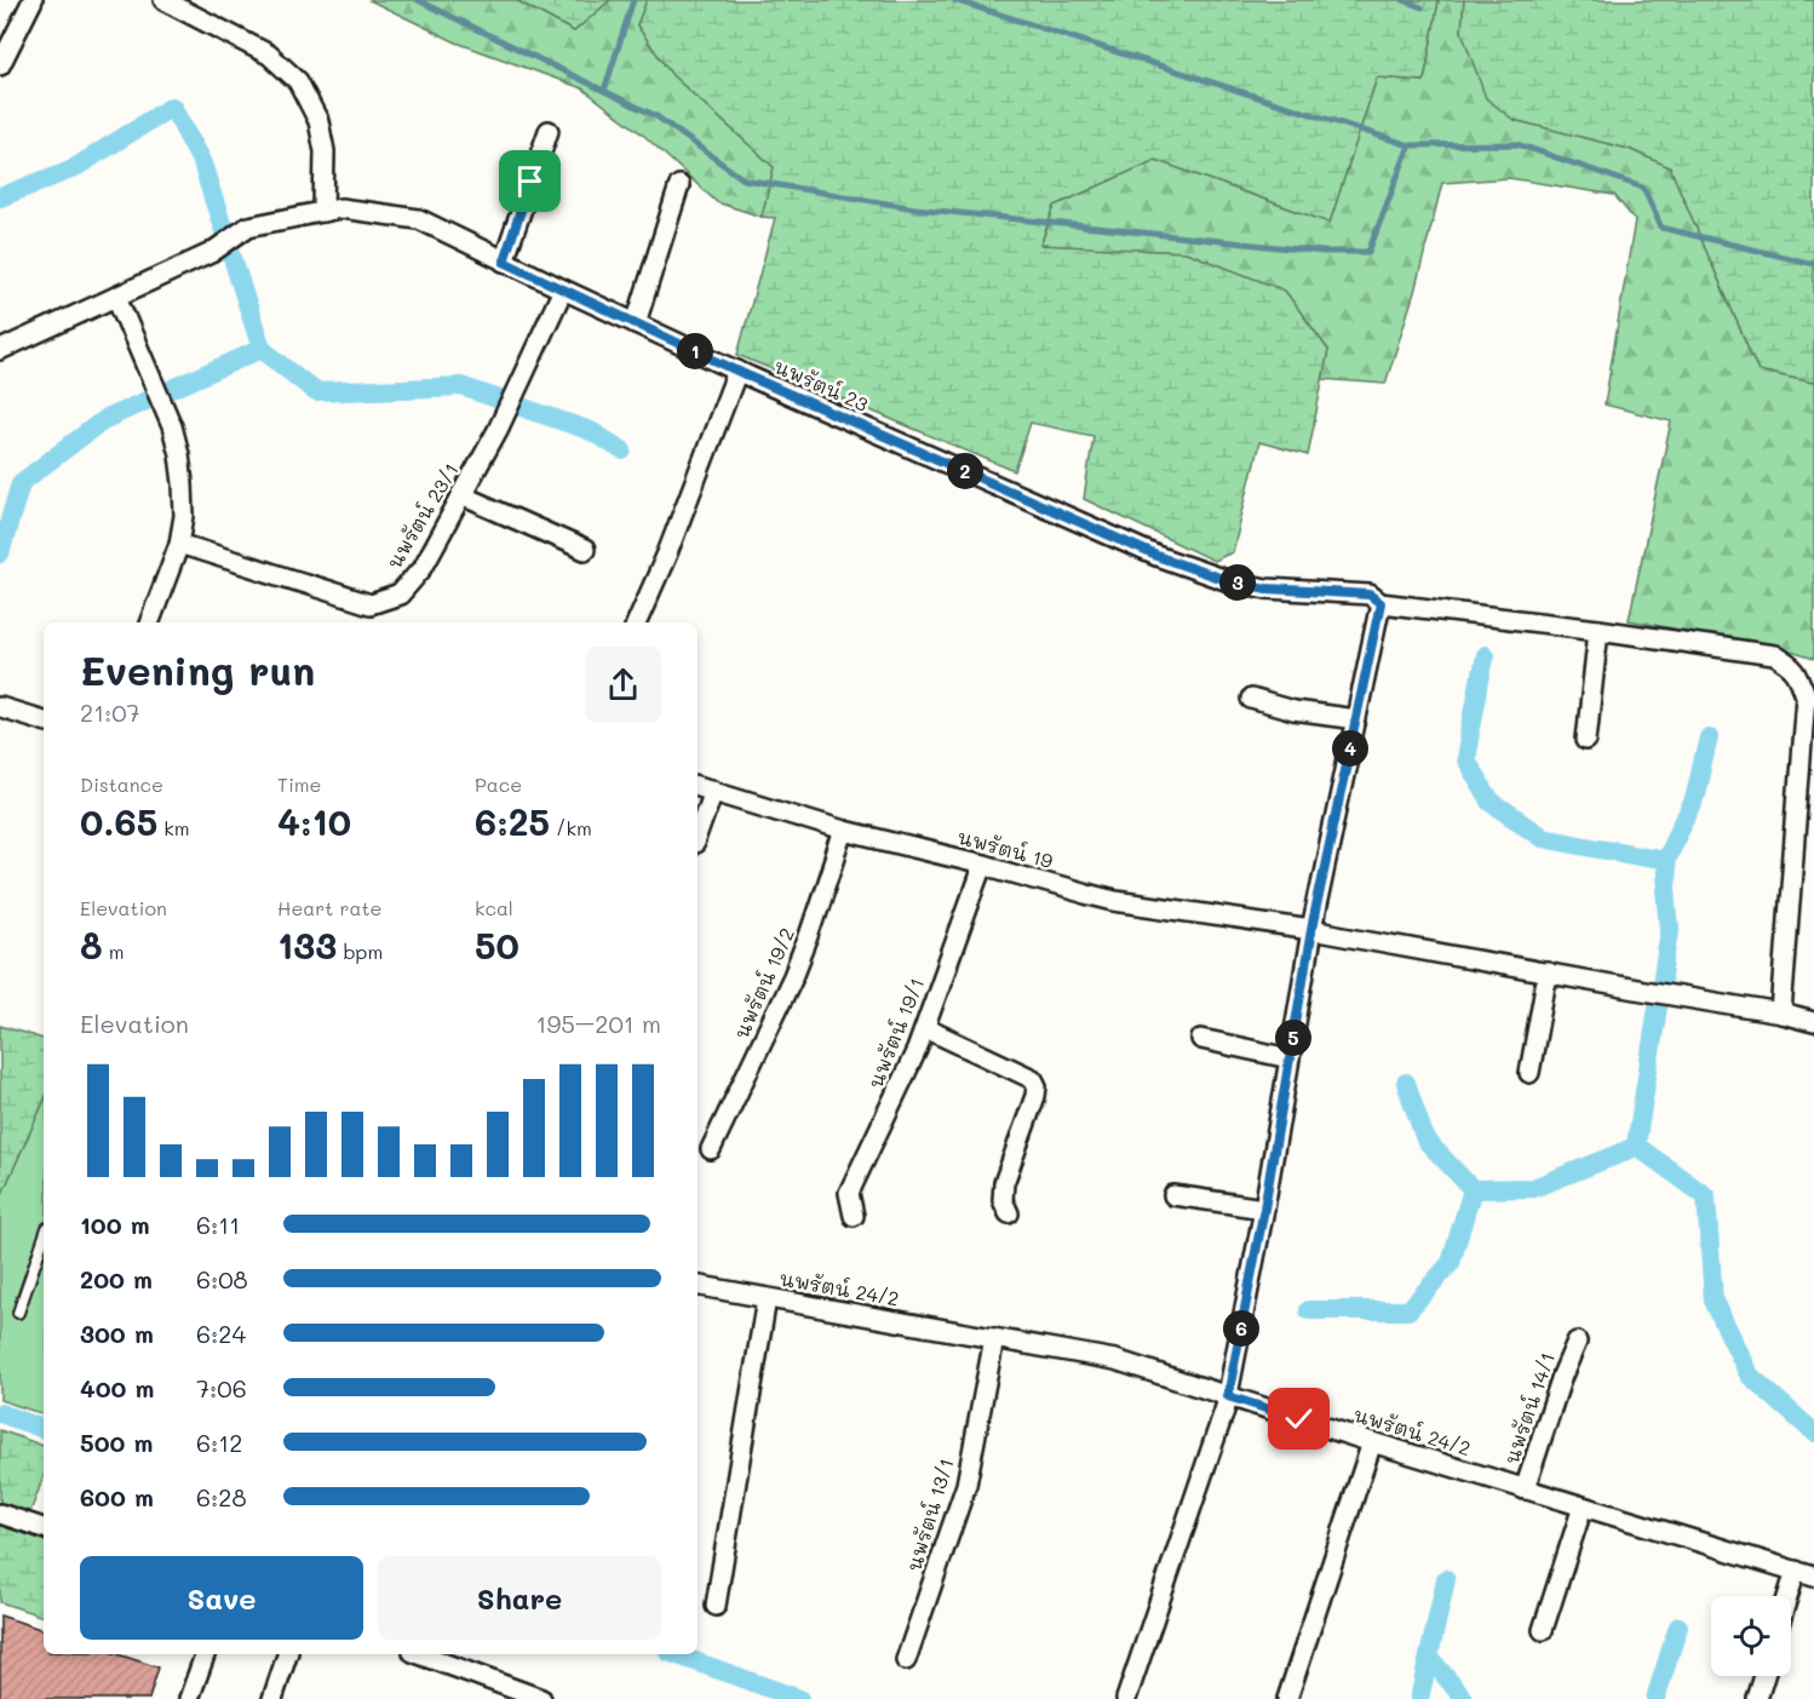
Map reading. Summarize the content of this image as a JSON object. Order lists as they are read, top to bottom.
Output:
{
  "streets": {
    "street": [
      "นพรัตน์ 23",
      "นพรัตน์ 23/1",
      "นพรัตน์ 19",
      "นพรัตน์ 19/2",
      "นพรัตน์ 19/1",
      "นพรัตน์ 24/2",
      "นพรัตน์ 14/1",
      "นพรัตน์ 13/1"
    ]
  },
  "crossings": [
    ["นพรัตน์ 23", "นพรัตน์ 23/1"],
    ["นพรัตน์ 23", "นพรัตน์ 19"],
    ["นพรัตน์ 19", "นพรัตน์ 19/2"],
    ["นพรัตน์ 19", "นพรัตน์ 19/1"],
    ["นพรัตน์ 24/2", "นพรัตน์ 14/1"],
    ["นพรัตน์ 24/2", "นพรัตน์ 13/1"]
  ],
  "page": {
    "pins": [
      "1",
      "2",
      "3",
      "4",
      "5",
      "6"
    ],
    "heading": ["Evening run", "21:07"],
    "stats": [
      ["Distance", "0.65 km"],
      ["Time", "4:10"],
      ["Pace", "6:25 /km"],
      ["Elevation", "8 m"],
      ["Heart rate", "133 bpm"],
      ["kcal", "50"]
    ],
    "chart": ["Elevation", "195–201 m"],
    "list": [
      {
        "name": "100 m",
        "note": "6:11"
      },
      {
        "name": "200 m",
        "note": "6:08"
      },
      {
        "name": "300 m",
        "note": "6:24"
      },
      {
        "name": "400 m",
        "note": "7:06"
      },
      {
        "name": "500 m",
        "note": "6:12"
      },
      {
        "name": "600 m",
        "note": "6:28"
      }
    ],
    "buttons": ["Save", "Share"]
  }
}
